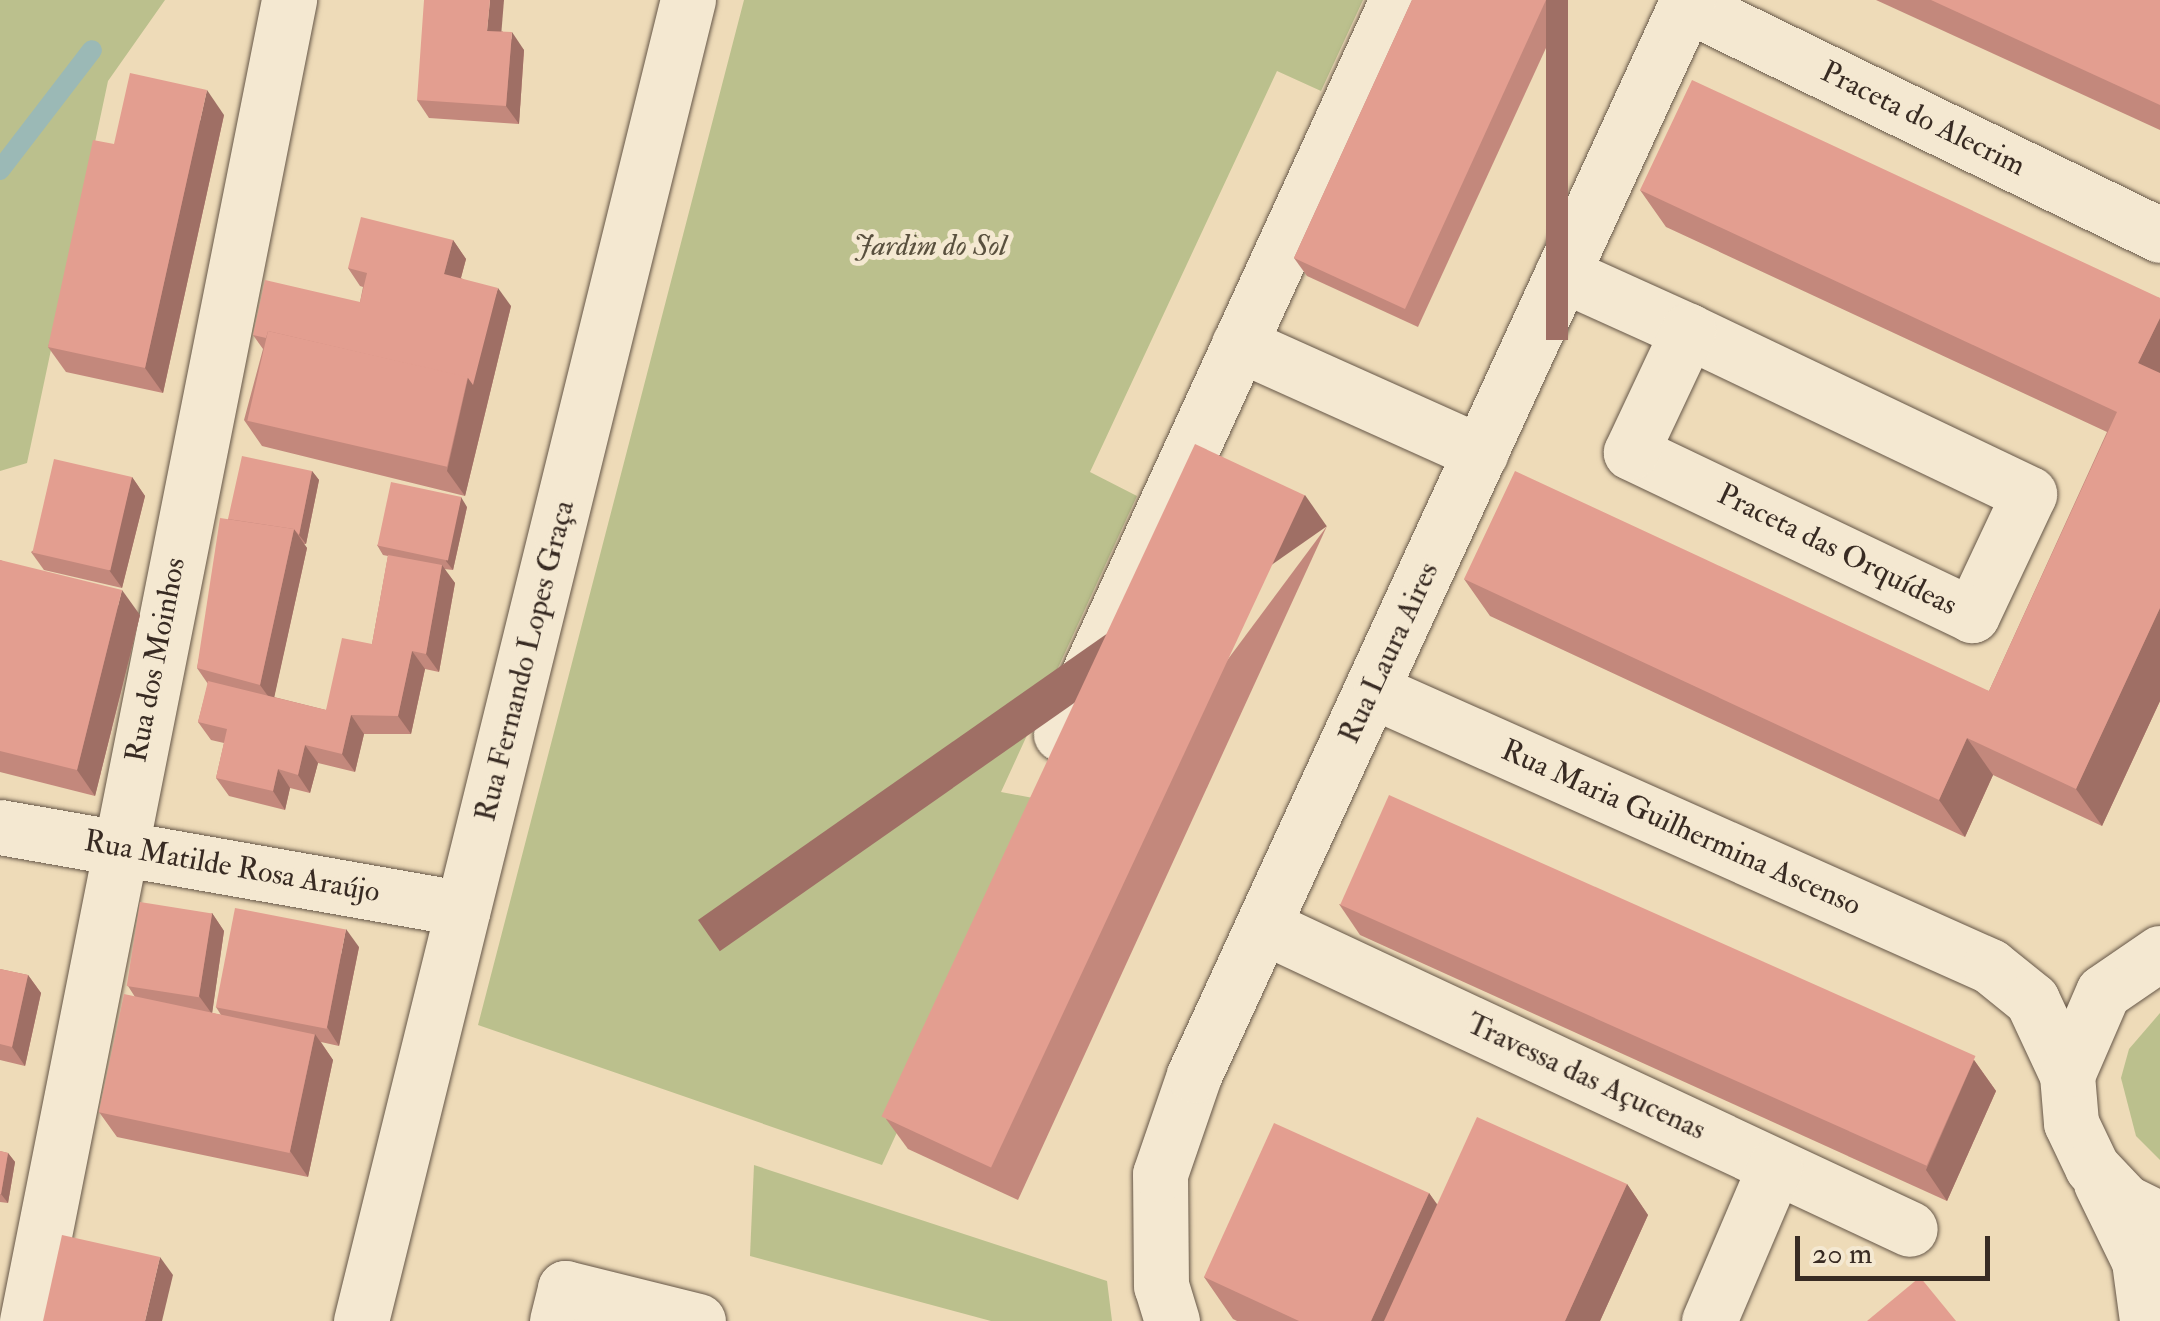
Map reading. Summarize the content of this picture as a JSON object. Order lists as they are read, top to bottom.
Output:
{
  "streets": {
    "street": [
      "Praceta do Alecrim",
      "Praceta das Orquídeas",
      "Rua Laura Aires",
      "Rua dos Moinhos",
      "Rua Fernando Lopes Graça",
      "Rua Maria Guilhermina Ascenso",
      "Rua Matilde Rosa Araújo",
      "Travessa das Açucenas"
    ]
  },
  "crossings": [
    ["Praceta do Alecrim", "Rua Laura Aires"],
    ["Praceta das Orquídeas", "Rua Laura Aires"],
    ["Rua Laura Aires", "Rua Maria Guilhermina Ascenso"],
    ["Rua Laura Aires", "Travessa das Açucenas"],
    ["Rua dos Moinhos", "Rua Matilde Rosa Araújo"],
    ["Rua Fernando Lopes Graça", "Rua Matilde Rosa Araújo"]
  ],
  "parks": ["Jardim do Sol"],
  "scale_bar": "20 m"
}
